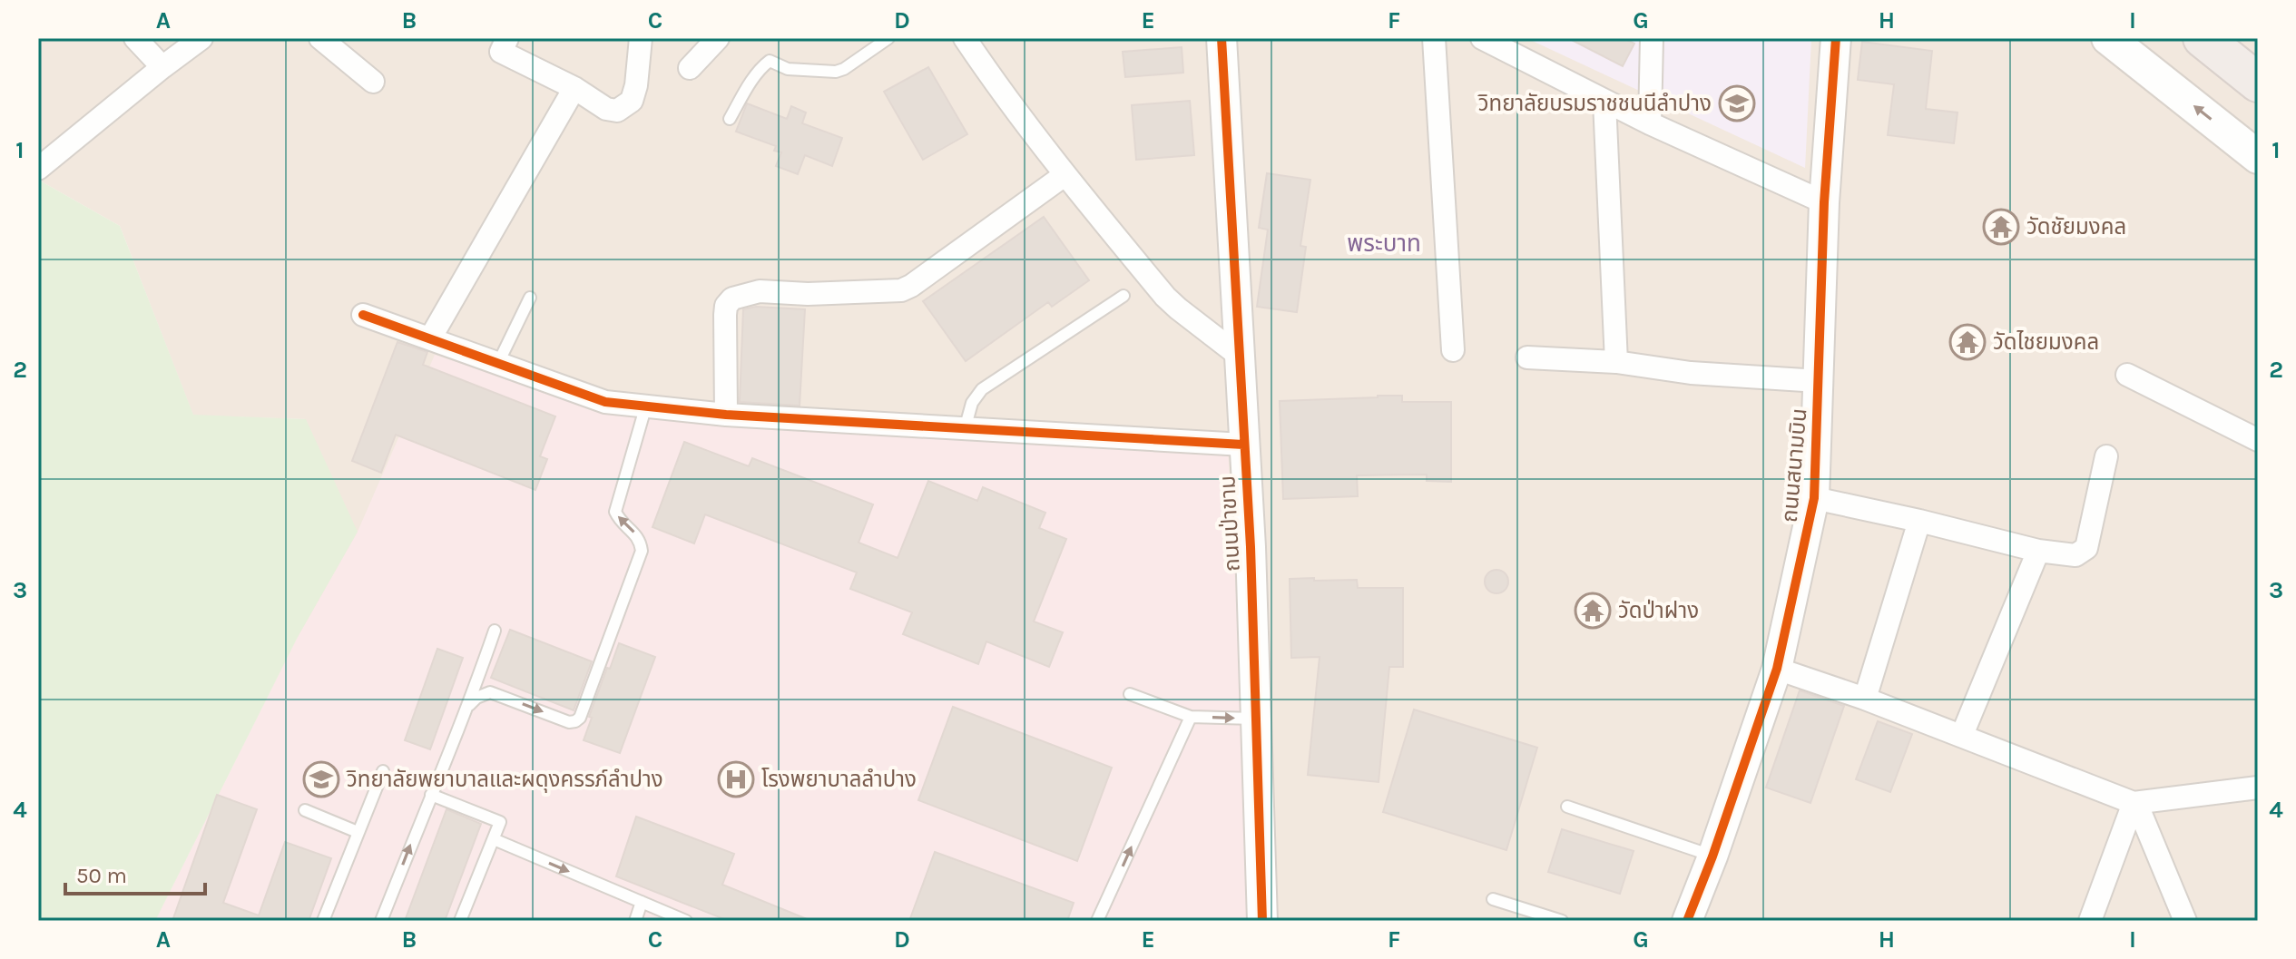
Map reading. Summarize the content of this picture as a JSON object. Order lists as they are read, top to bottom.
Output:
{
  "streets": {
    "street": ["ถนนสนามบิน", "ถนนป่าขาม"]
  },
  "districts": ["พระบาท"],
  "places": {
    "school or university": ["วิทยาลัยบรมราชชนนีลำปาง", "วิทยาลัยพยาบาลและผดุงครรภ์ลําปาง"],
    "temple": ["วัดชัยมงคล", "วัดไชยมงคล", "วัดป่าฝาง"],
    "hospital": ["โรงพยาบาลลำปาง"]
  },
  "scale_bar": "50 m",
  "grid": {
    "columns": [
      "A",
      "B",
      "C",
      "D",
      "E",
      "F",
      "G",
      "H",
      "I"
    ],
    "rows": [
      "1",
      "2",
      "3",
      "4"
    ]
  }
}
